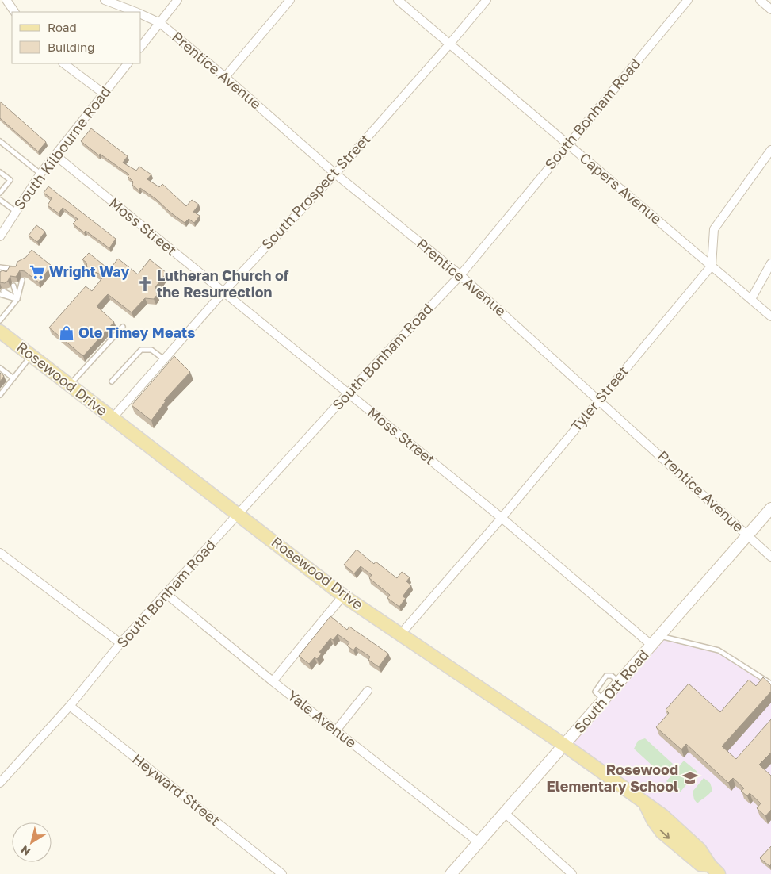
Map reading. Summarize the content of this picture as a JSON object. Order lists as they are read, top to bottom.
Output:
{
  "streets": {
    "main road": ["Rosewood Drive"],
    "street": [
      "Prentice Avenue",
      "South Bonham Road",
      "South Kilbourne Road",
      "Capers Avenue",
      "South Prospect Street",
      "Moss Street",
      "Tyler Street",
      "South Ott Road",
      "Yale Avenue",
      "Heyward Street"
    ]
  },
  "crossings": [
    ["Prentice Avenue", "South Bonham Road"],
    ["Prentice Avenue", "South Prospect Street"],
    ["Prentice Avenue", "Tyler Street"],
    ["Prentice Avenue", "South Ott Road"],
    ["South Bonham Road", "Capers Avenue"],
    ["South Bonham Road", "Moss Street"],
    ["South Bonham Road", "Rosewood Drive"],
    ["South Bonham Road", "Yale Avenue"],
    ["South Bonham Road", "Heyward Street"],
    ["South Kilbourne Road", "Moss Street"],
    ["Capers Avenue", "South Prospect Street"],
    ["Capers Avenue", "Tyler Street"],
    ["South Prospect Street", "Moss Street"],
    ["South Prospect Street", "Rosewood Drive"],
    ["Moss Street", "Tyler Street"],
    ["Moss Street", "South Ott Road"],
    ["Rosewood Drive", "Tyler Street"],
    ["Rosewood Drive", "South Ott Road"],
    ["South Ott Road", "Yale Avenue"]
  ],
  "places": {
    "supermarket": ["Wright Way"],
    "church": ["Lutheran Church of the Resurrection"],
    "shop": ["Ole Timey Meats"],
    "school or university": ["Rosewood Elementary School"]
  },
  "legend": ["Road", "Building"],
  "north": "bottom left"
}
